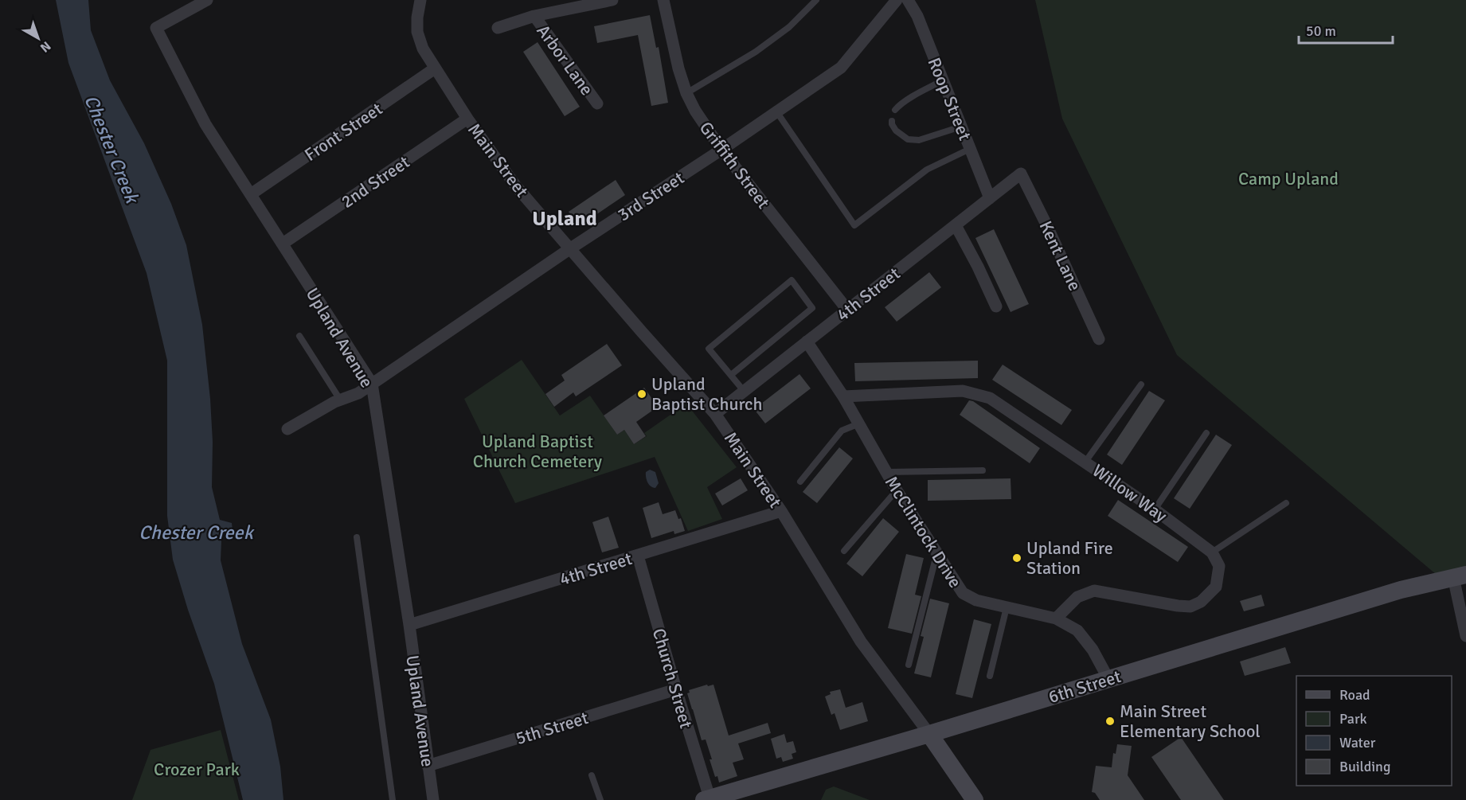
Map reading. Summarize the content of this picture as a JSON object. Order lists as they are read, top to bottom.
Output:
{
  "streets": {
    "street": [
      "Arbor Lane",
      "Roop Street",
      "Front Street",
      "Main Street",
      "Griffith Street",
      "2nd Street",
      "3rd Street",
      "Kent Lane",
      "4th Street",
      "Upland Avenue",
      "Willow Way",
      "McClintock Drive",
      "Church Street",
      "6th Street",
      "5th Street"
    ]
  },
  "crossings": [
    ["Roop Street", "4th Street"],
    ["Front Street", "Main Street"],
    ["Front Street", "Upland Avenue"],
    ["Main Street", "2nd Street"],
    ["Main Street", "3rd Street"],
    ["Main Street", "4th Street"],
    ["Main Street", "6th Street"],
    ["Griffith Street", "3rd Street"],
    ["Griffith Street", "4th Street"],
    ["2nd Street", "Upland Avenue"],
    ["3rd Street", "Upland Avenue"],
    ["Kent Lane", "4th Street"],
    ["4th Street", "Upland Avenue"],
    ["4th Street", "McClintock Drive"],
    ["4th Street", "Church Street"],
    ["Upland Avenue", "5th Street"],
    ["Willow Way", "McClintock Drive"],
    ["McClintock Drive", "6th Street"],
    ["Church Street", "6th Street"],
    ["Church Street", "5th Street"]
  ],
  "districts": ["Upland"],
  "water": ["Chester Creek"],
  "parks": ["Camp Upland", "Upland Baptist Church Cemetery", "Crozer Park"],
  "places": ["Upland Baptist Church", "Upland Fire Station", "Main Street Elementary School"],
  "legend": [
    "Road",
    "Park",
    "Water",
    "Building"
  ],
  "scale_bar": "50 m",
  "north": "bottom right"
}
